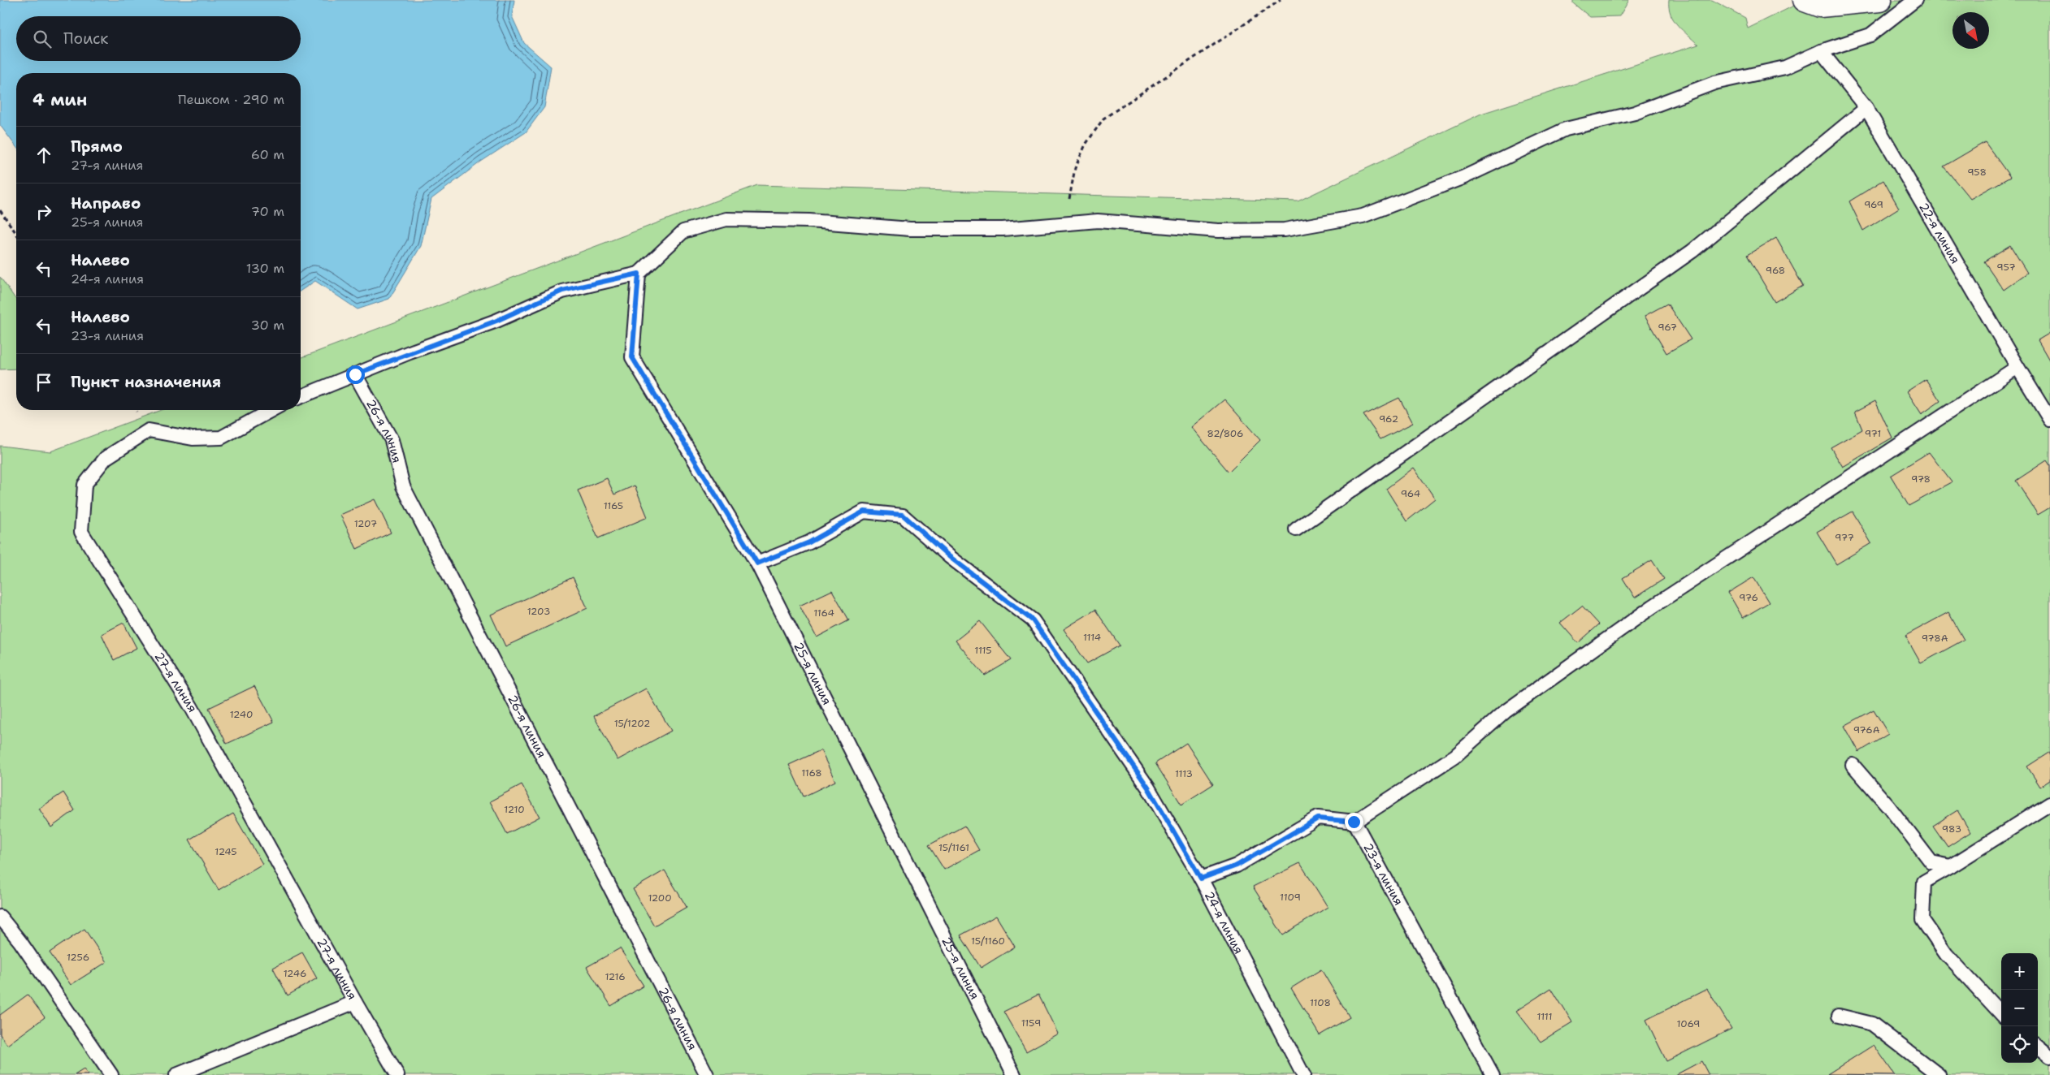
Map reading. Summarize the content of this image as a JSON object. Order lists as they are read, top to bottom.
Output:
{
  "streets": {
    "lane": [
      "22-я линия",
      "26-я линия",
      "25-я линия",
      "27-я линия",
      "23-я линия",
      "24-я линия"
    ]
  },
  "crossings": [
    ["25-я линия", "24-я линия"]
  ],
  "house_numbers": [
    "958",
    "969",
    "957",
    "968",
    "967",
    "962",
    "82/806",
    "971",
    "978",
    "964",
    "1165",
    "1207",
    "977",
    "976",
    "1203",
    "1164",
    "1114",
    "978А",
    "1115",
    "1240",
    "15/1202",
    "976А",
    "1168",
    "1113",
    "1210",
    "983",
    "15/1161",
    "1245",
    "1109",
    "1200",
    "15/1160",
    "1256",
    "1246",
    "1216",
    "1108",
    "1111",
    "1159",
    "1069"
  ],
  "north": "bottom right",
  "page": {
    "search": "Поиск",
    "heading": ["4 мин", "Пешком · 290 m"],
    "list": [
      ["Прямо", "27-я линия", "60 m"],
      ["Направо", "25-я линия", "70 m"],
      ["Налево", "24-я линия", "130 m"],
      ["Налево", "23-я линия", "30 m"],
      "Пункт назначения"
    ],
    "map_buttons": ["+", "−"]
  }
}
